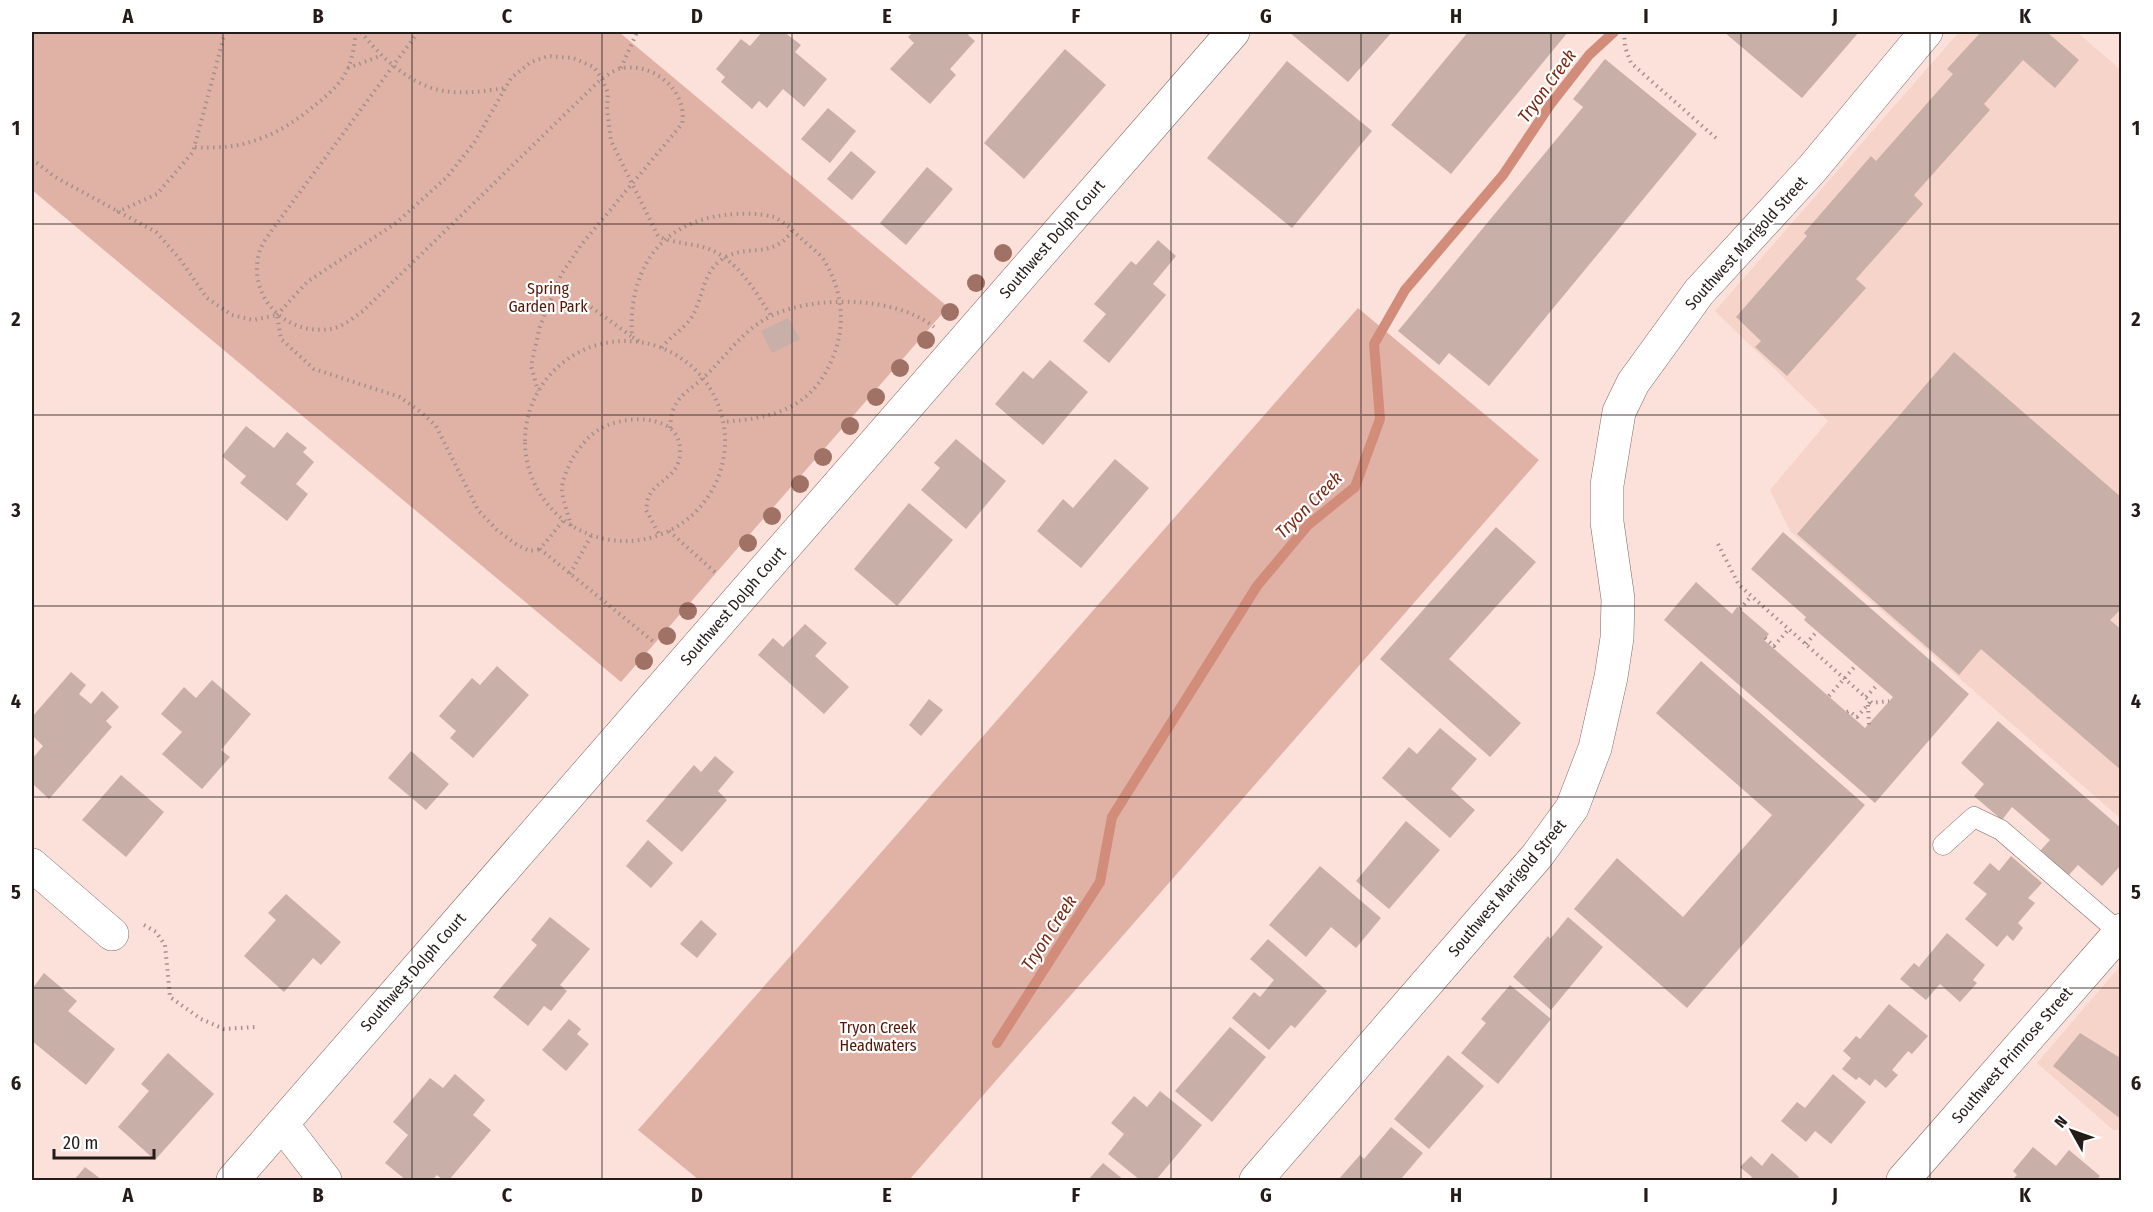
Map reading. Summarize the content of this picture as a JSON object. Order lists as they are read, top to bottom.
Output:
{
  "streets": {
    "street": ["Southwest Dolph Court", "Southwest Marigold Street", "Southwest Primrose Street"]
  },
  "water": ["Tryon Creek"],
  "parks": ["Spring Garden Park", "Tryon Creek Headwaters"],
  "scale_bar": "20 m",
  "north": "top left",
  "grid": {
    "columns": [
      "A",
      "B",
      "C",
      "D",
      "E",
      "F",
      "G",
      "H",
      "I",
      "J",
      "K"
    ],
    "rows": [
      "1",
      "2",
      "3",
      "4",
      "5",
      "6"
    ]
  }
}
